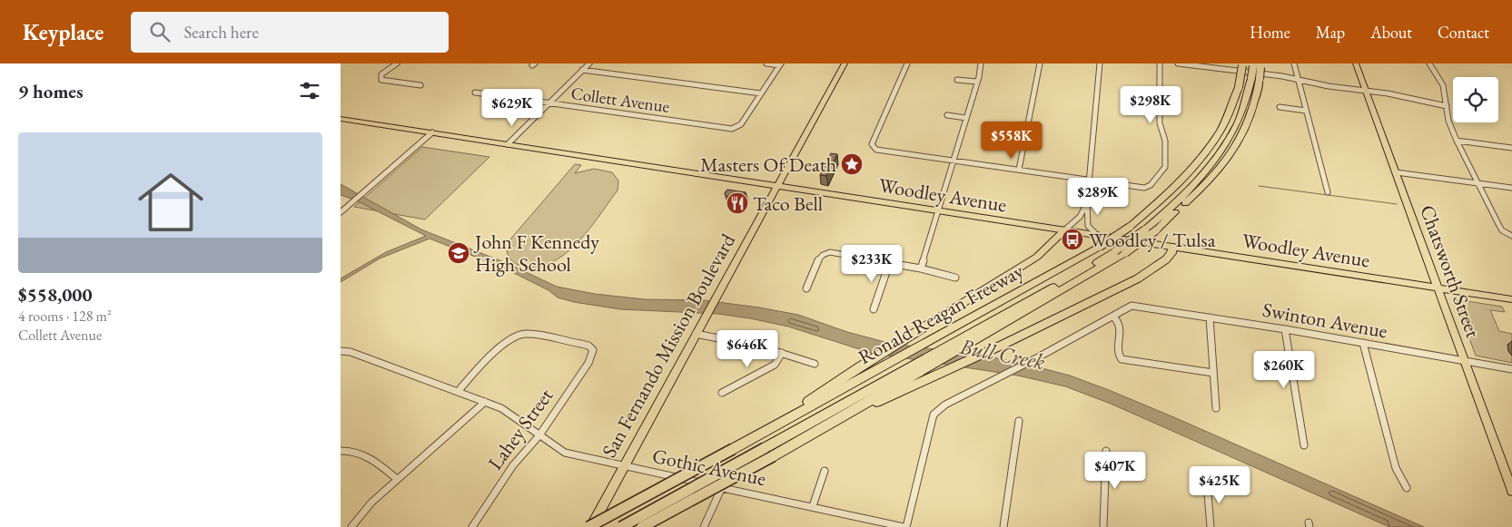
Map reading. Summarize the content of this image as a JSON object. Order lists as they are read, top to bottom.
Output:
{
  "streets": {
    "highway": ["Ronald Reagan Freeway"],
    "main road": ["Woodley Avenue", "Chatsworth Street", "San Fernando Mission Boulevard"],
    "street": [
      "Collett Avenue",
      "Swinton Avenue",
      "Lahey Street",
      "Gothic Avenue"
    ]
  },
  "crossings": [
    ["Woodley Avenue", "Chatsworth Street"],
    ["Woodley Avenue", "San Fernando Mission Boulevard"],
    ["Chatsworth Street", "Swinton Avenue"],
    ["Ronald Reagan Freeway", "San Fernando Mission Boulevard"],
    ["San Fernando Mission Boulevard", "Gothic Avenue"],
    ["Lahey Street", "Gothic Avenue"]
  ],
  "water": ["Bull Creek"],
  "places": {
    "place": ["Masters Of Death"],
    "restaurant": ["Taco Bell"],
    "bus stop": ["Woodley / Tulsa"],
    "school or university": ["John F Kennedy High School"]
  },
  "page": {
    "header": "Keyplace",
    "search": "Search here",
    "nav": [
      "Home",
      "Map",
      "About",
      "Contact"
    ],
    "heading": "9 homes",
    "price": [
      "$298K",
      "$629K",
      "$558K",
      "$289K",
      "$233K",
      "$646K",
      "$260K",
      "$407K",
      "$425K"
    ],
    "list": [
      {
        "name": "$558,000",
        "note": "4 rooms · 128 m² · Collett Avenue"
      }
    ]
  }
}
